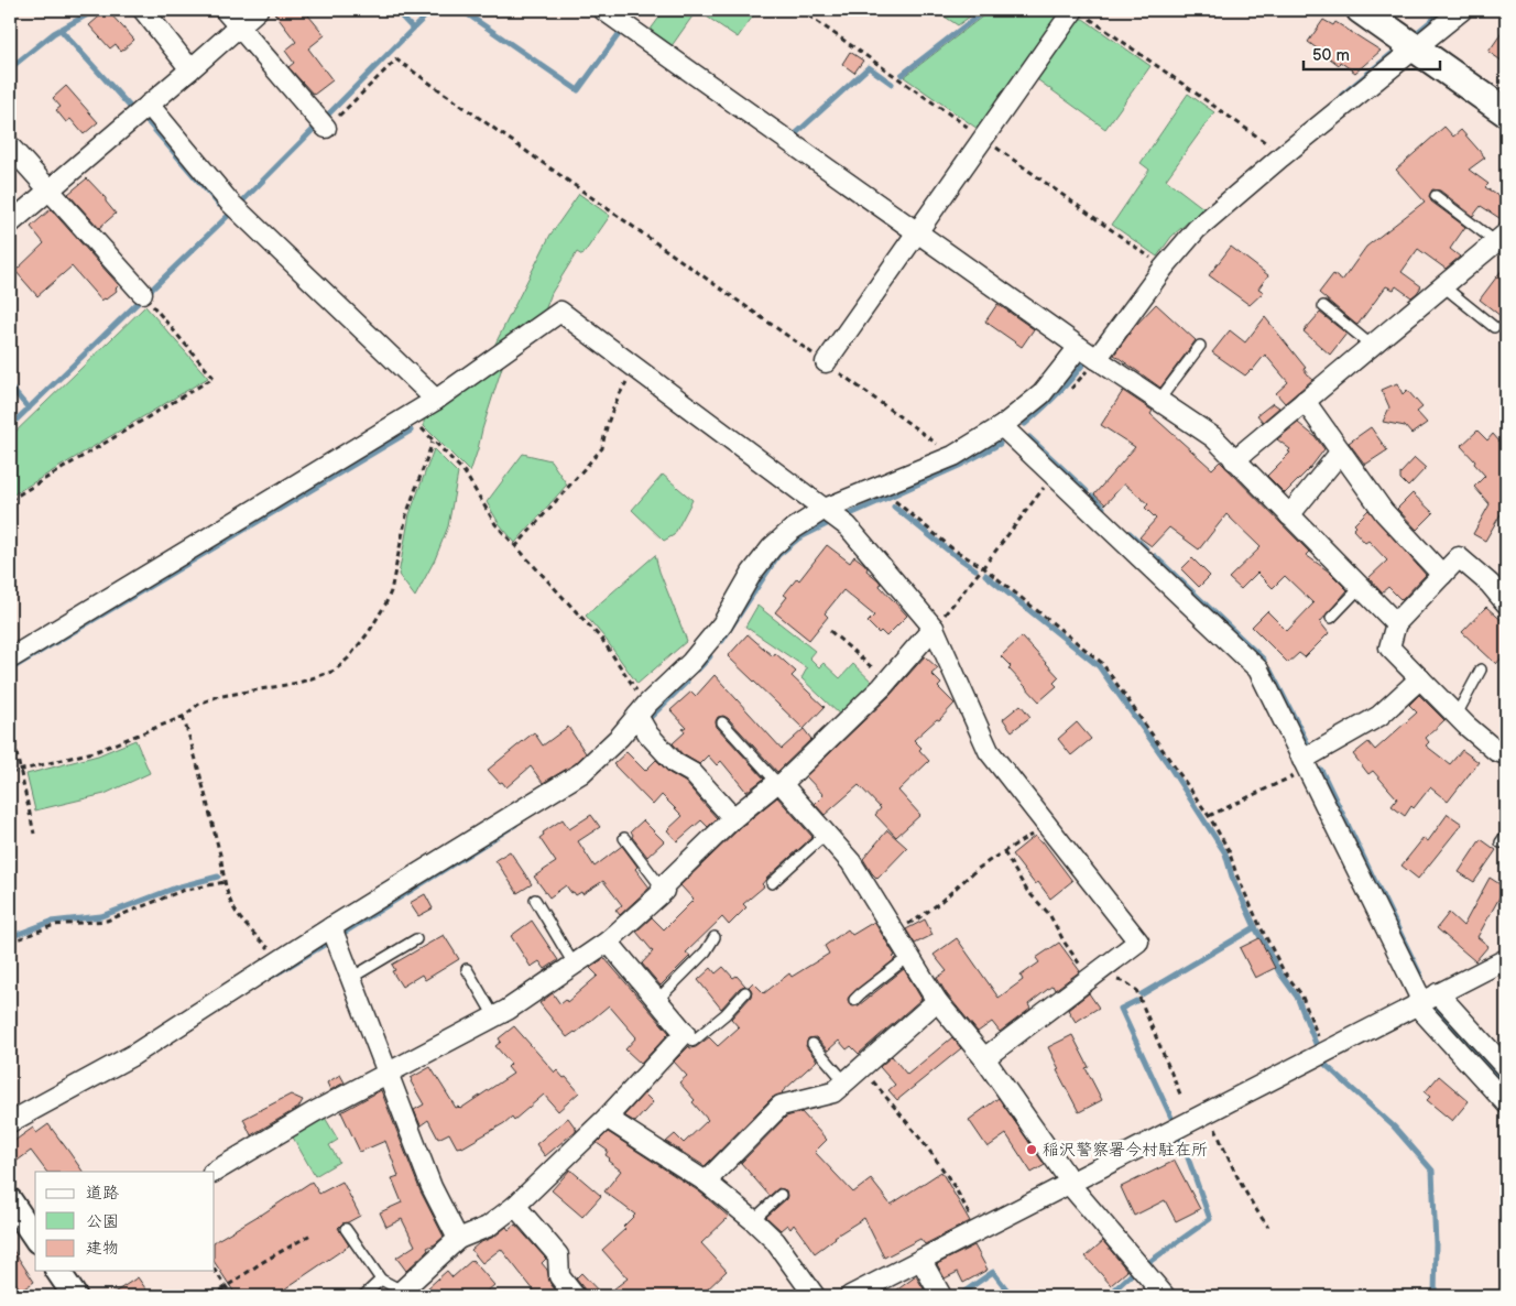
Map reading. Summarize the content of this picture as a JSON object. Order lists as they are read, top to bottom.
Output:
{
  "places": ["稲沢警察署今村駐在所"],
  "legend": ["道路", "公園", "建物"],
  "scale_bar": "50 m"
}
